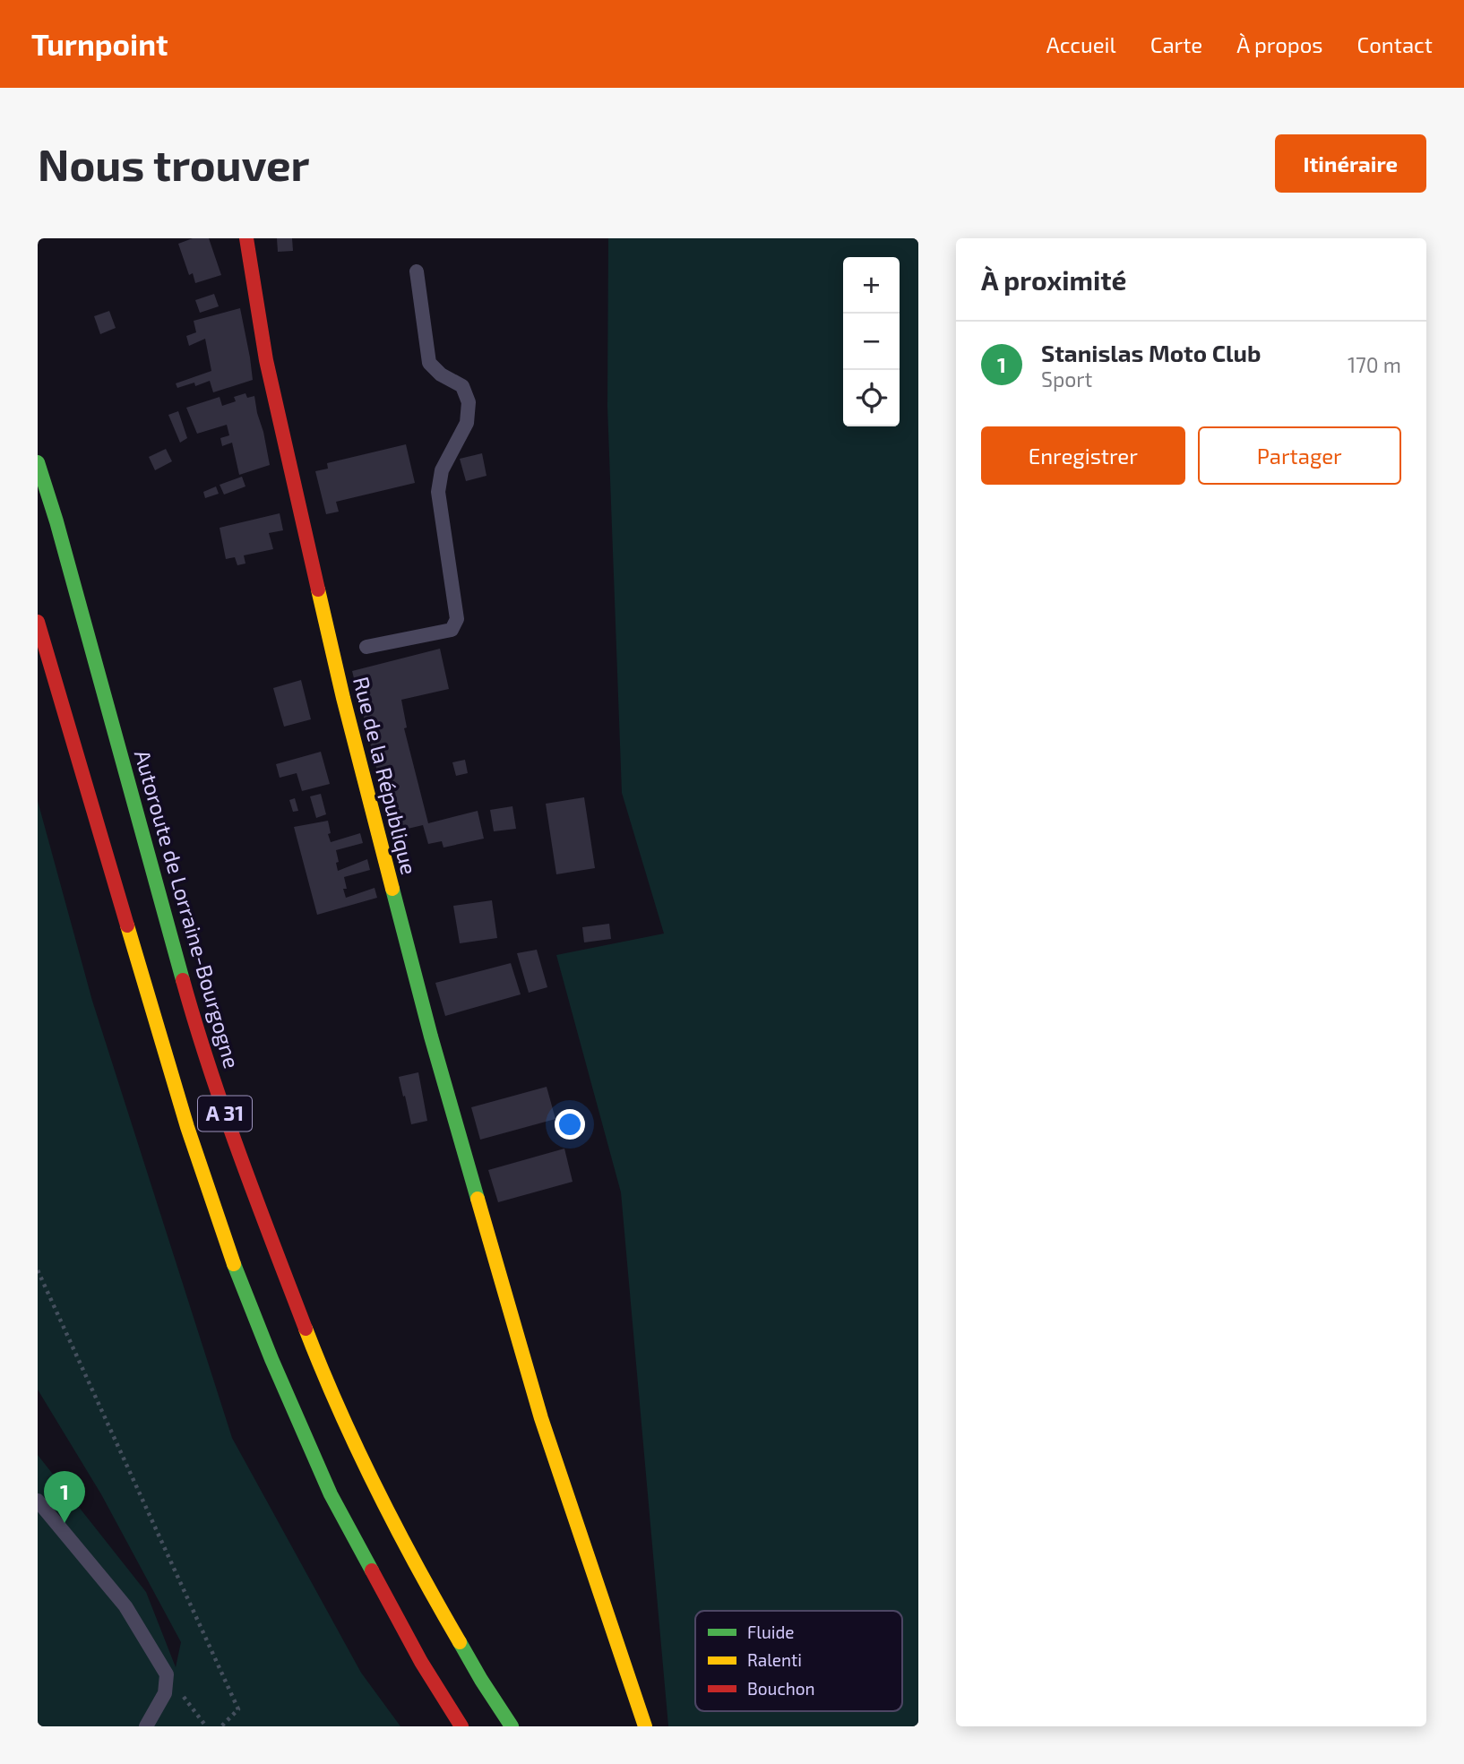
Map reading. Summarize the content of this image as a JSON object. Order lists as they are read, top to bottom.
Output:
{
  "streets": {
    "main road": ["Rue de la République", "Autoroute de Lorraine-Bourgogne", "A 31"]
  },
  "legend": ["Fluide", "Ralenti", "Bouchon"],
  "page": {
    "header": "Turnpoint",
    "nav": [
      "Accueil",
      "Carte",
      "À propos",
      "Contact"
    ],
    "buttons": [
      "Itinéraire",
      ["Enregistrer", "Partager"]
    ],
    "title": "Nous trouver",
    "heading": "À proximité",
    "map_buttons": ["+", "−"],
    "list": [
      {
        "mark": "1",
        "name": "Stanislas Moto Club",
        "note": "Sport",
        "value": "170 m"
      }
    ],
    "pins": "1"
  }
}
